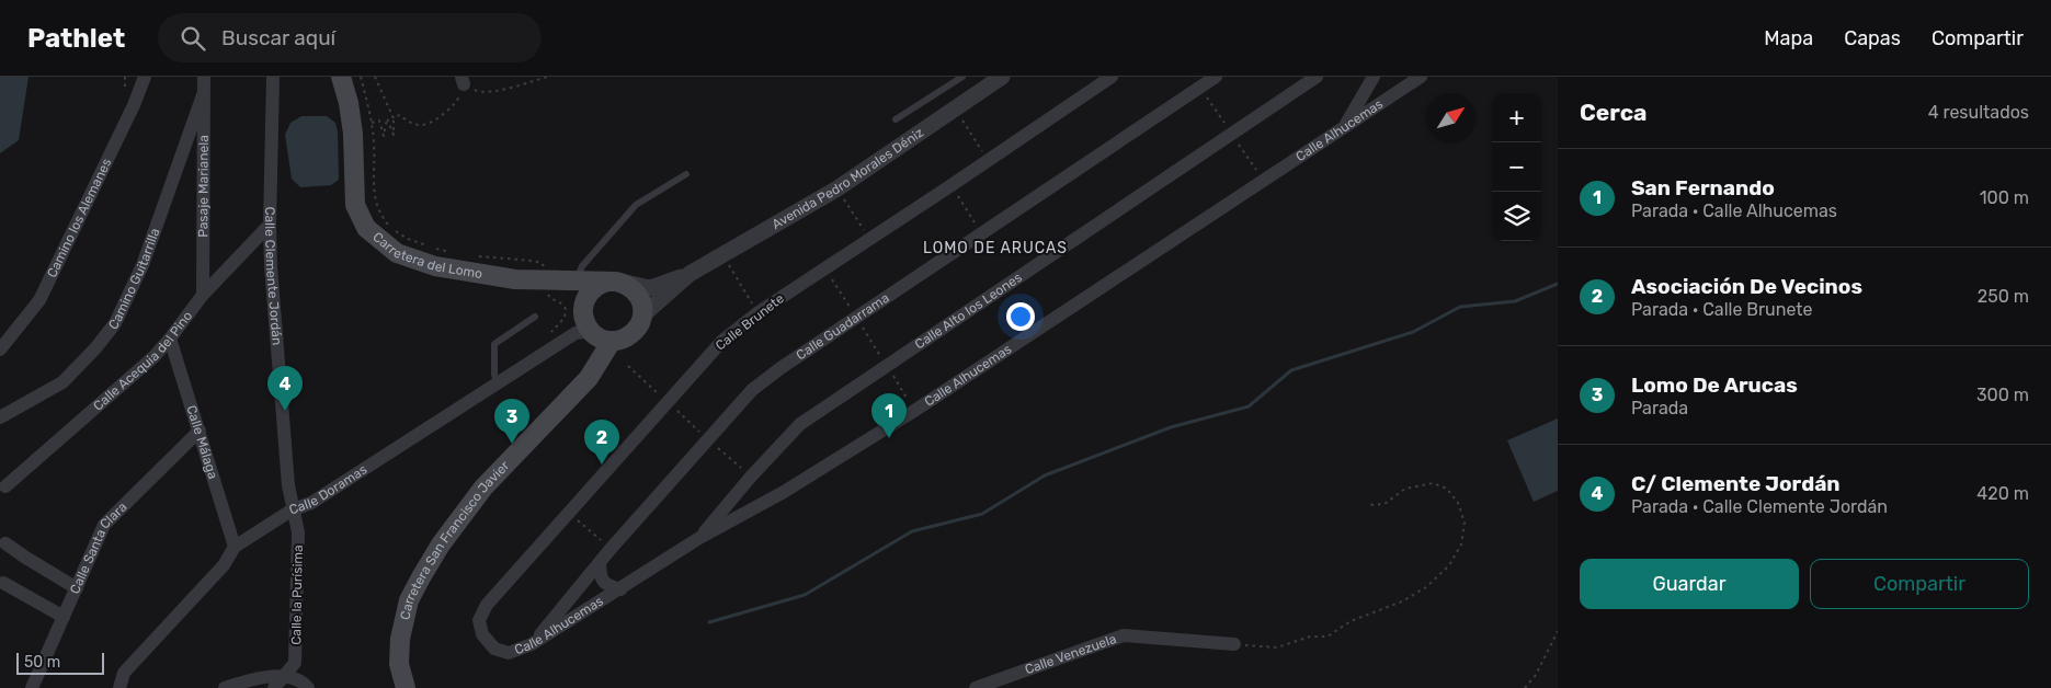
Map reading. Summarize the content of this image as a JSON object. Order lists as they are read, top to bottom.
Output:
{
  "streets": {
    "main road": ["Carretera del Lomo", "Carretera San Francisco Javier"],
    "street": [
      "Calle Alhucemas",
      "Avenida Pedro Morales Déniz",
      "Pasaje Marianela",
      "Camino los Alemanes",
      "Calle Clemente Jordán",
      "Camino Guitarrilla",
      "Calle Alto los Leones",
      "Calle Brunete",
      "Calle Guadarrama",
      "Calle Acequia del Pino",
      "Calle Málaga",
      "Calle Doramas",
      "Calle Santa Clara",
      "Calle la Purísima",
      "Calle Venezuela"
    ]
  },
  "crossings": [
    ["Calle Alhucemas", "Calle Alto los Leones"],
    ["Calle Alhucemas", "Calle Brunete"],
    ["Calle Alhucemas", "Calle Guadarrama"],
    ["Pasaje Marianela", "Camino Guitarrilla"],
    ["Pasaje Marianela", "Calle Acequia del Pino"],
    ["Carretera del Lomo", "Calle Doramas"],
    ["Carretera del Lomo", "Carretera San Francisco Javier"],
    ["Calle Clemente Jordán", "Calle Acequia del Pino"],
    ["Calle Clemente Jordán", "Calle Doramas"],
    ["Calle Clemente Jordán", "Calle la Purísima"],
    ["Calle Acequia del Pino", "Calle Málaga"],
    ["Calle Málaga", "Calle Doramas"],
    ["Calle Málaga", "Calle Santa Clara"],
    ["Calle Doramas", "Carretera San Francisco Javier"],
    ["Calle Doramas", "Calle la Purísima"]
  ],
  "districts": ["LOMO DE ARUCAS"],
  "scale_bar": "50 m",
  "north": "top right",
  "page": {
    "header": "Pathlet",
    "search": "Buscar aquí",
    "nav": ["Mapa", "Capas", "Compartir"],
    "heading": ["Cerca", "4 resultados"],
    "map_buttons": ["+", "−"],
    "list": [
      {
        "mark": "1",
        "name": "San Fernando",
        "note": "Parada · Calle Alhucemas",
        "value": "100 m"
      },
      {
        "mark": "2",
        "name": "Asociación De Vecinos",
        "note": "Parada · Calle Brunete",
        "value": "250 m"
      },
      {
        "mark": "3",
        "name": "Lomo De Arucas",
        "note": "Parada",
        "value": "300 m"
      },
      {
        "mark": "4",
        "name": "C/ Clemente Jordán",
        "note": "Parada · Calle Clemente Jordán",
        "value": "420 m"
      }
    ],
    "pins": [
      "4",
      "1",
      "3",
      "2"
    ],
    "buttons": ["Guardar", "Compartir"],
    "scale": "50 m"
  }
}
